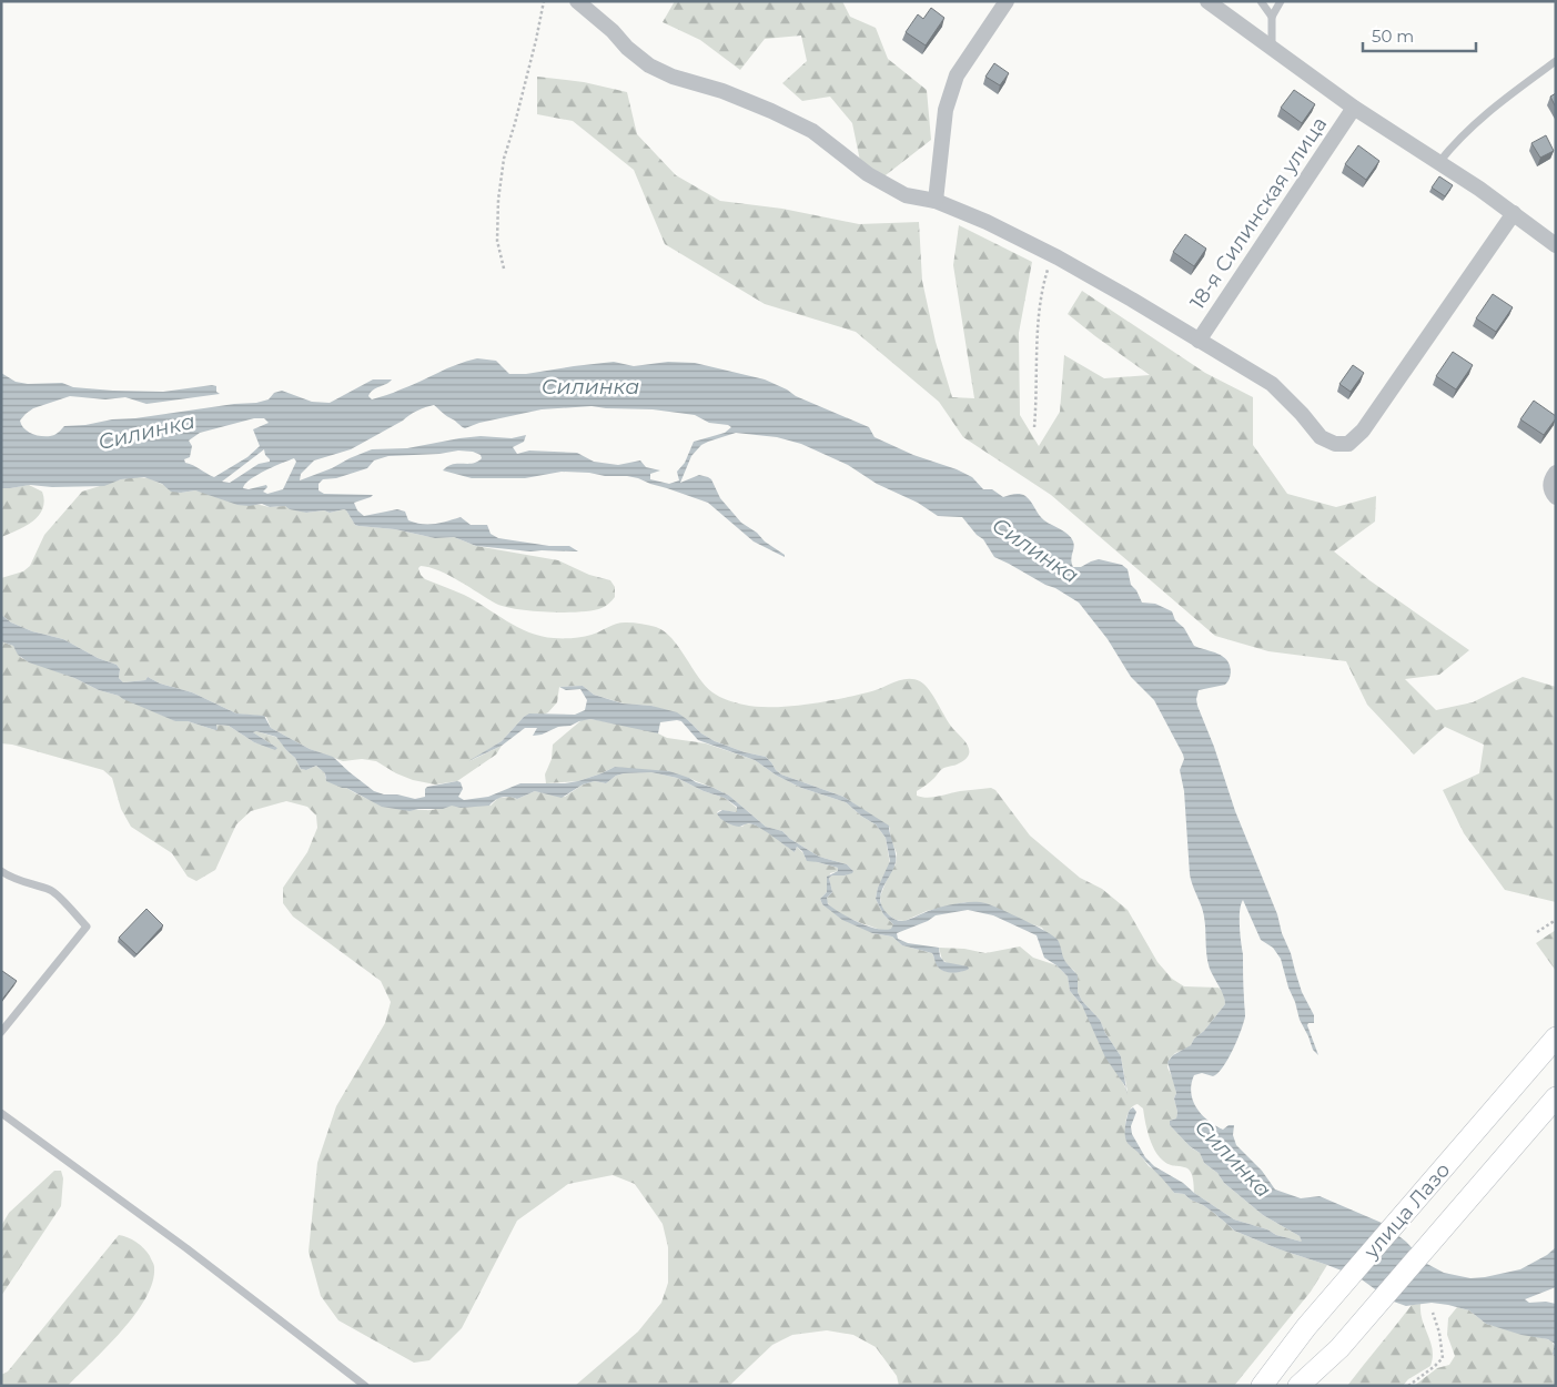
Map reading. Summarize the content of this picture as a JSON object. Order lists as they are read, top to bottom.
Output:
{
  "streets": {
    "main road": ["улица Лазо"],
    "street": ["18-я Силинская улица"]
  },
  "water": ["Силинка"],
  "scale_bar": "50 m"
}
